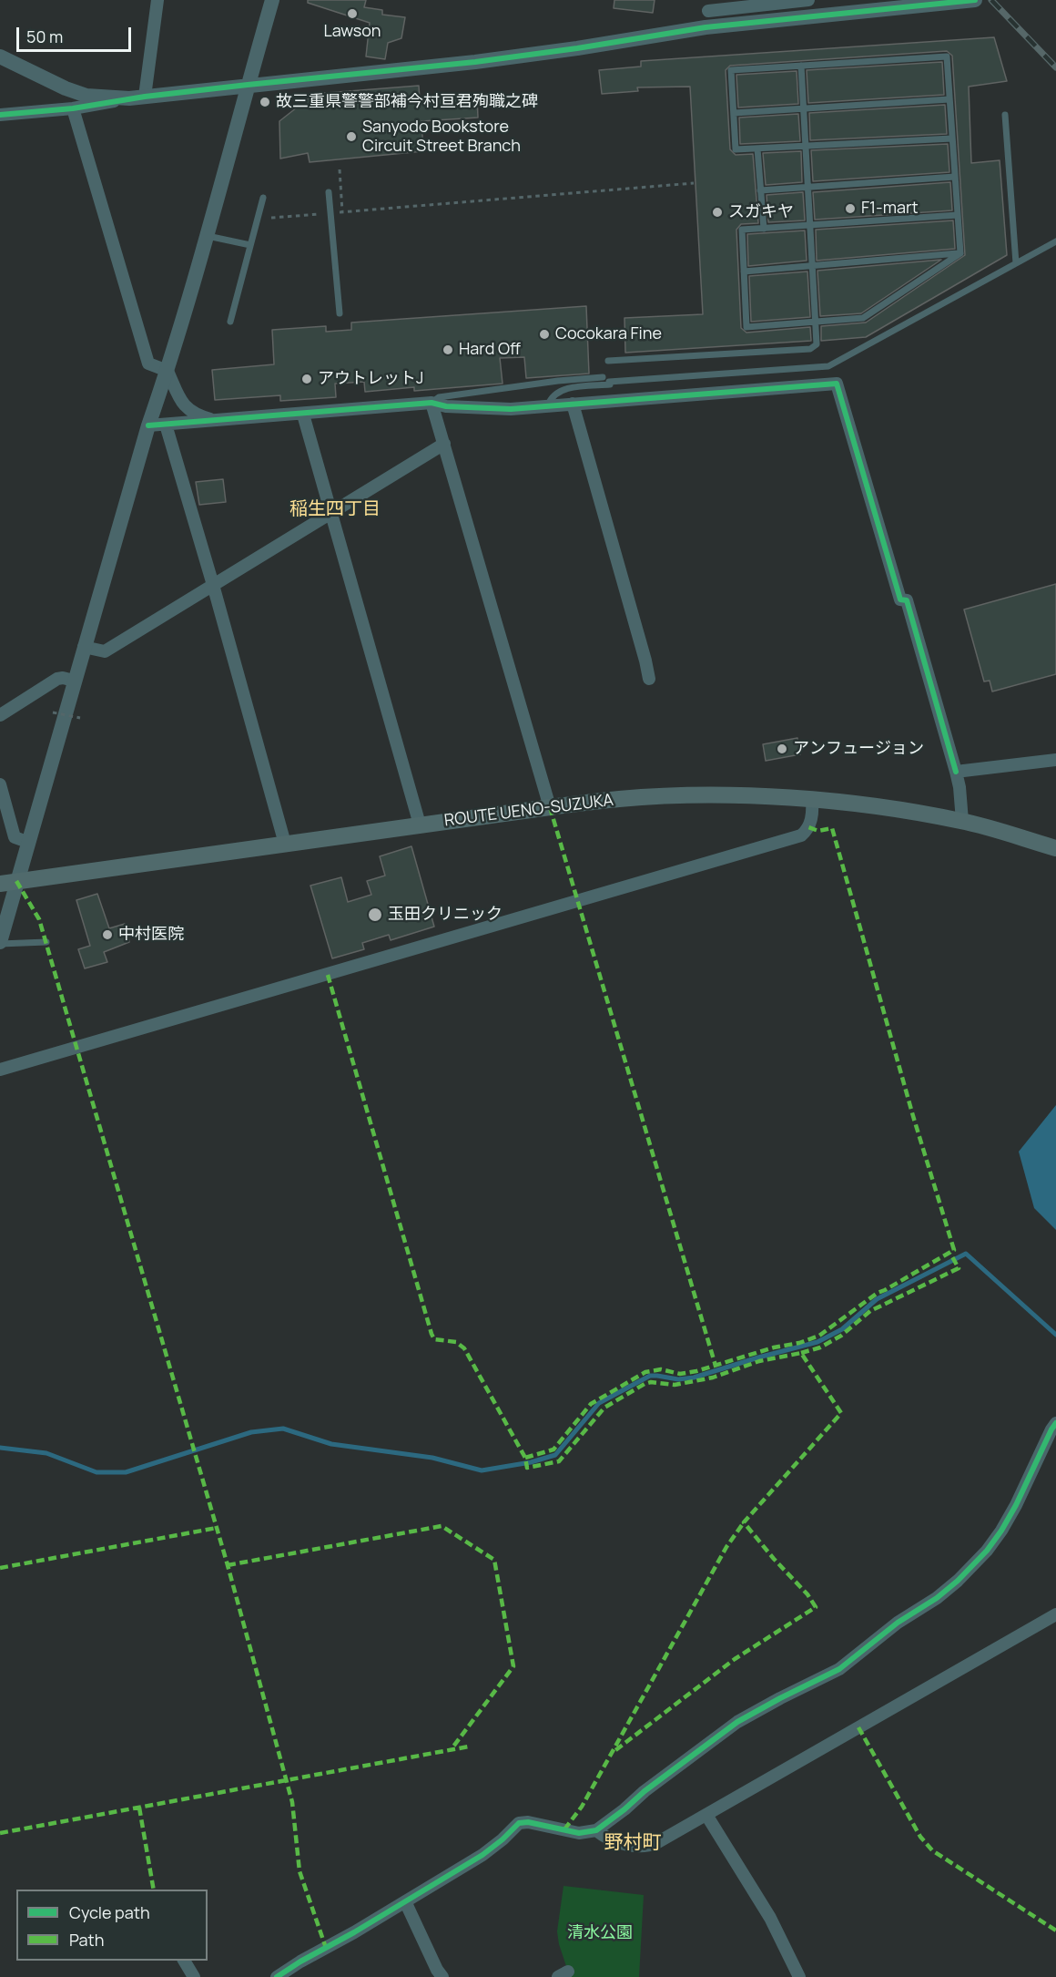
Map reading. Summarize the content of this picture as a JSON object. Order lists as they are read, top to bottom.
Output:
{
  "streets": {
    "main road": ["ROUTE UENO-SUZUKA"]
  },
  "districts": ["稲生四丁目", "野村町"],
  "parks": ["清水公園"],
  "places": [
    "Lawson",
    "故三重県警警部補今村亘君殉職之碑",
    "Sanyodo Bookstore Circuit Street Branch",
    "F1-mart",
    "スガキヤ",
    "Cocokara Fine",
    "Hard Off",
    "アウトレットJ",
    "アンフュージョン",
    "玉田クリニック",
    "中村医院"
  ],
  "legend": ["Cycle path", "Path"],
  "scale_bar": "50 m"
}
